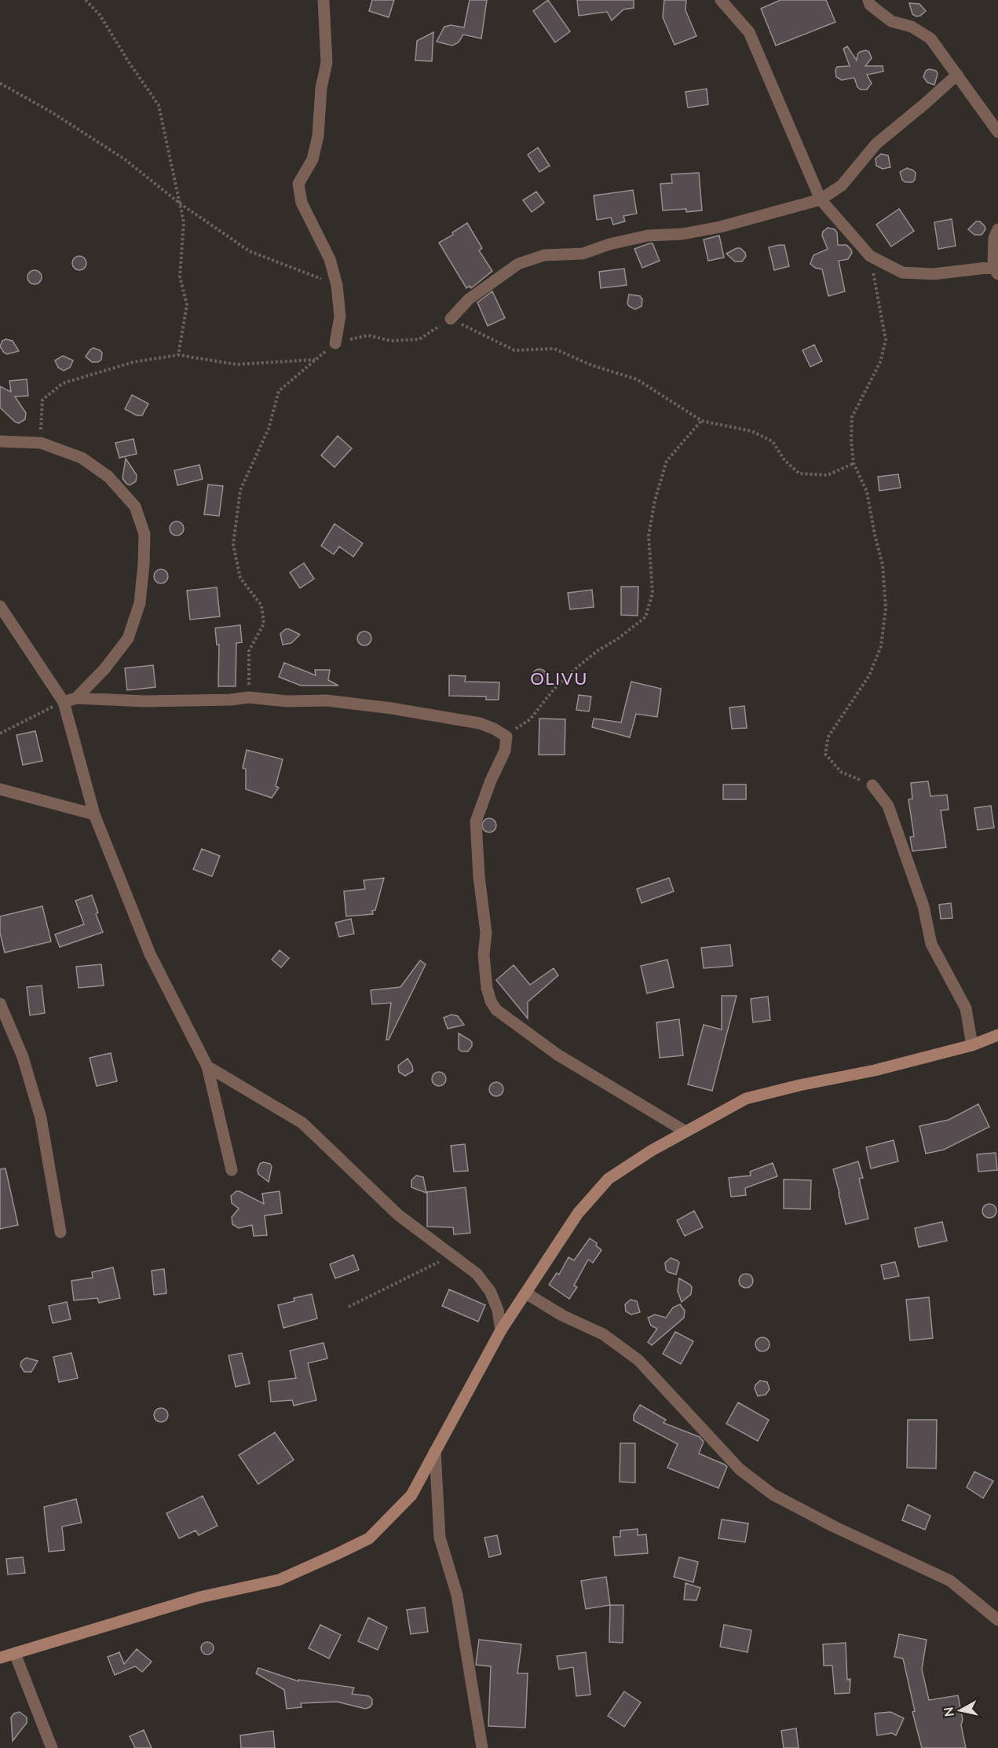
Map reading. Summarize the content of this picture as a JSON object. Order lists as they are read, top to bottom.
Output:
{
  "districts": ["OLIVU"],
  "north": "left"
}
